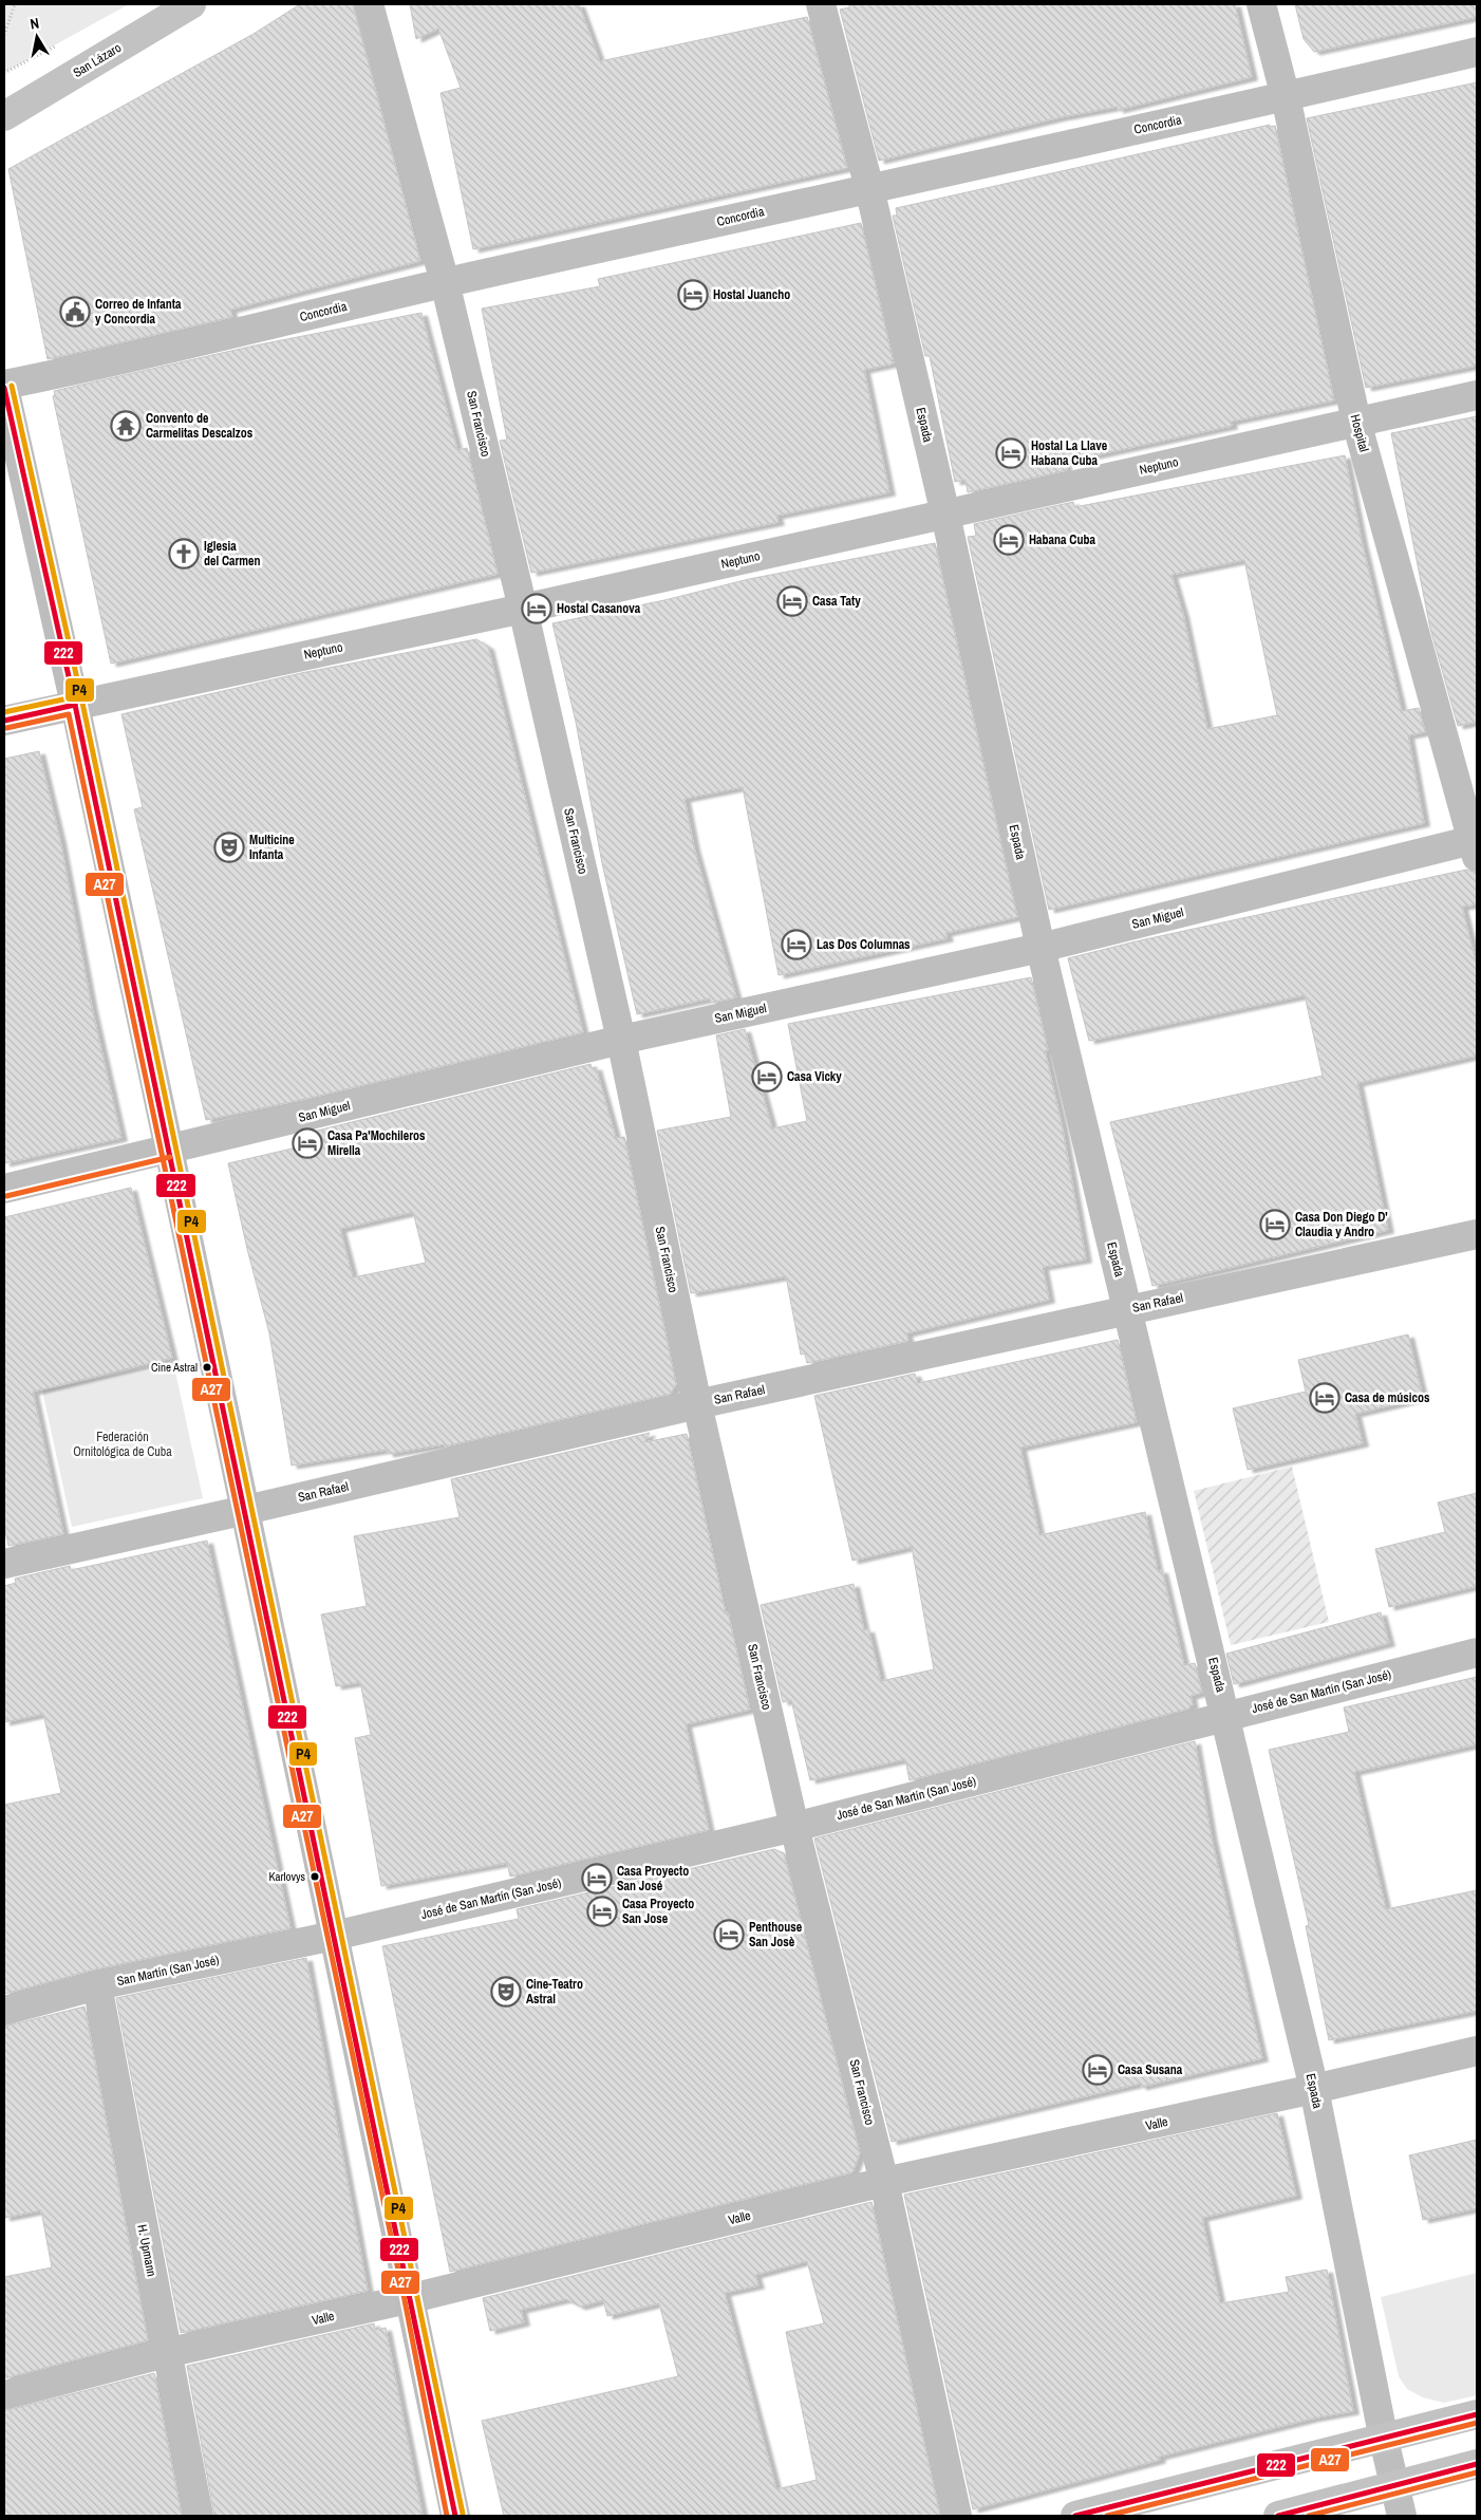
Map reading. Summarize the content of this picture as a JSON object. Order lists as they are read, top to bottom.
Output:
{
  "streets": {
    "main road": ["San Lázaro"],
    "street": [
      "Concordia",
      "San Francisco",
      "Espada",
      "Hospital",
      "Neptuno",
      "San Miguel",
      "San Rafael",
      "José de San Martín (San José)",
      "San Martín (San José)",
      "Valle",
      "H. Upmann"
    ]
  },
  "crossings": [
    ["Concordia", "San Francisco"],
    ["Concordia", "Espada"],
    ["Concordia", "Hospital"],
    ["San Francisco", "Neptuno"],
    ["San Francisco", "San Miguel"],
    ["San Francisco", "San Rafael"],
    ["San Francisco", "José de San Martín (San José)"],
    ["San Francisco", "Valle"],
    ["Espada", "Neptuno"],
    ["Espada", "San Miguel"],
    ["Espada", "San Rafael"],
    ["Espada", "José de San Martín (San José)"],
    ["Espada", "Valle"],
    ["Hospital", "Neptuno"],
    ["Hospital", "San Miguel"],
    ["José de San Martín (San José)", "San Martín (San José)"],
    ["San Martín (San José)", "H. Upmann"],
    ["Valle", "H. Upmann"]
  ],
  "parks": ["Federación Ornitológica de Cuba"],
  "places": {
    "hotel": [
      "Hostal Juancho",
      "Hostal La Llave Habana Cuba",
      "Habana Cuba",
      "Casa Taty",
      "Hostal Casanova",
      "Las Dos Columnas",
      "Casa Vicky",
      "Casa Pa'Mochileros Mirella",
      "Casa Don Diego D' Claudia y Andro",
      "Casa de músicos",
      "Casa Proyecto San José",
      "Casa Proyecto San Jose",
      "Penthouse San Josè",
      "Casa Susana"
    ],
    "public building": ["Correo de Infanta y Concordia"],
    "temple": ["Convento de Carmelitas Descalzos"],
    "church": ["Iglesia del Carmen"],
    "theatre": ["Multicine Infanta", "Cine-Teatro Astral"],
    "other": ["Cine Astral", "Karlovys"]
  },
  "lines": ["transit line P4", "transit line 222", "transit line A27"],
  "north": "top"
}
